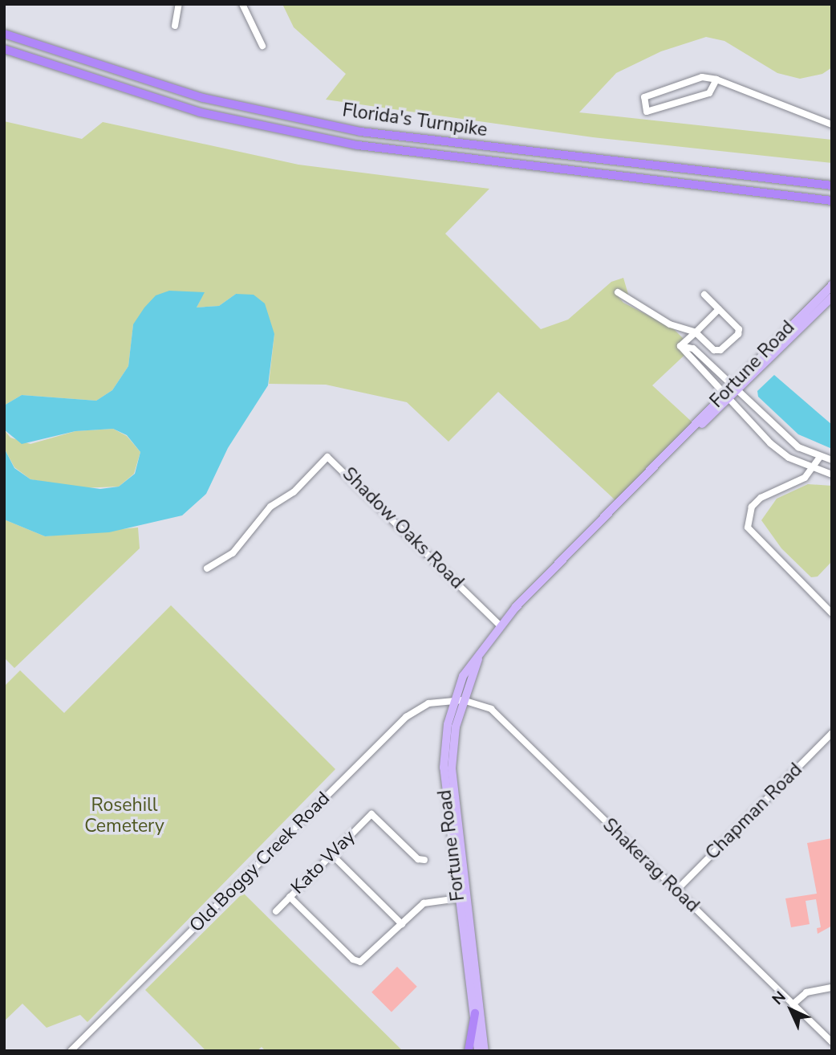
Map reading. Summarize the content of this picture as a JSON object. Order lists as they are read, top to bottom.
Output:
{
  "streets": {
    "highway": ["Florida's Turnpike"],
    "main road": ["Fortune Road"],
    "street": [
      "Shadow Oaks Road",
      "Chapman Road",
      "Old Boggy Creek Road",
      "Kato Way",
      "Shakerag Road"
    ]
  },
  "crossings": [
    ["Fortune Road", "Shadow Oaks Road"],
    ["Fortune Road", "Old Boggy Creek Road"],
    ["Fortune Road", "Shakerag Road"],
    ["Chapman Road", "Shakerag Road"],
    ["Old Boggy Creek Road", "Shakerag Road"]
  ],
  "parks": ["Rosehill Cemetery"],
  "north": "top left"
}
